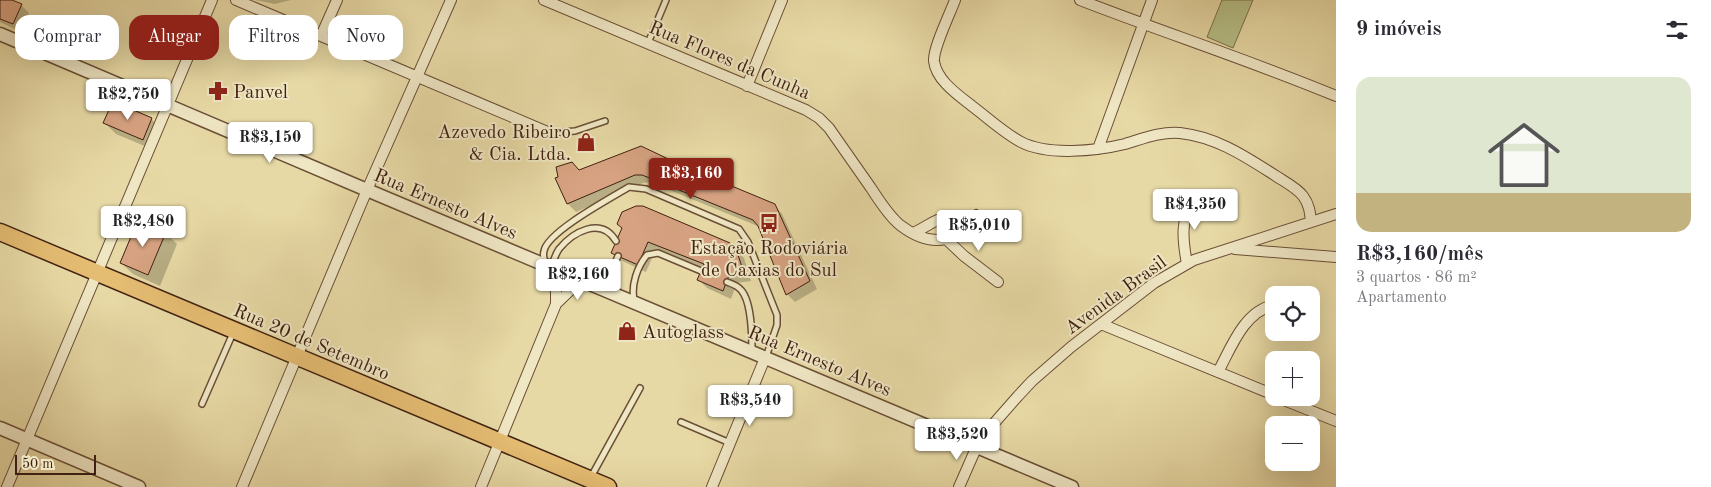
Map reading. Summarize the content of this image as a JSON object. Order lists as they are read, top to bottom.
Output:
{
  "streets": {
    "main road": ["Rua 20 de Setembro"],
    "street": ["Rua Flores da Cunha", "Rua Ernesto Alves", "Avenida Brasil"]
  },
  "crossings": [
    ["Rua Ernesto Alves", "Avenida Brasil"]
  ],
  "places": {
    "pharmacy": ["Panvel"],
    "shop": ["Azevedo Ribeiro & Cia. Ltda.", "Autoglass"],
    "bus stop": ["Estação Rodoviária de Caxias do Sul"]
  },
  "scale_bar": "50 m",
  "page": {
    "heading": "9 imóveis",
    "chip": [
      "Comprar",
      "Alugar",
      "Filtros",
      "Novo"
    ],
    "list": [
      {
        "name": "R$3,160/mês",
        "note": "3 quartos · 86 m² · Apartamento"
      }
    ],
    "price": [
      "R$2,750",
      "R$3,150",
      "R$3,160",
      "R$4,350",
      "R$2,480",
      "R$5,010",
      "R$2,160",
      "R$3,540",
      "R$3,520"
    ],
    "map_buttons": ["+", "−"],
    "scale": "50 m"
  }
}
